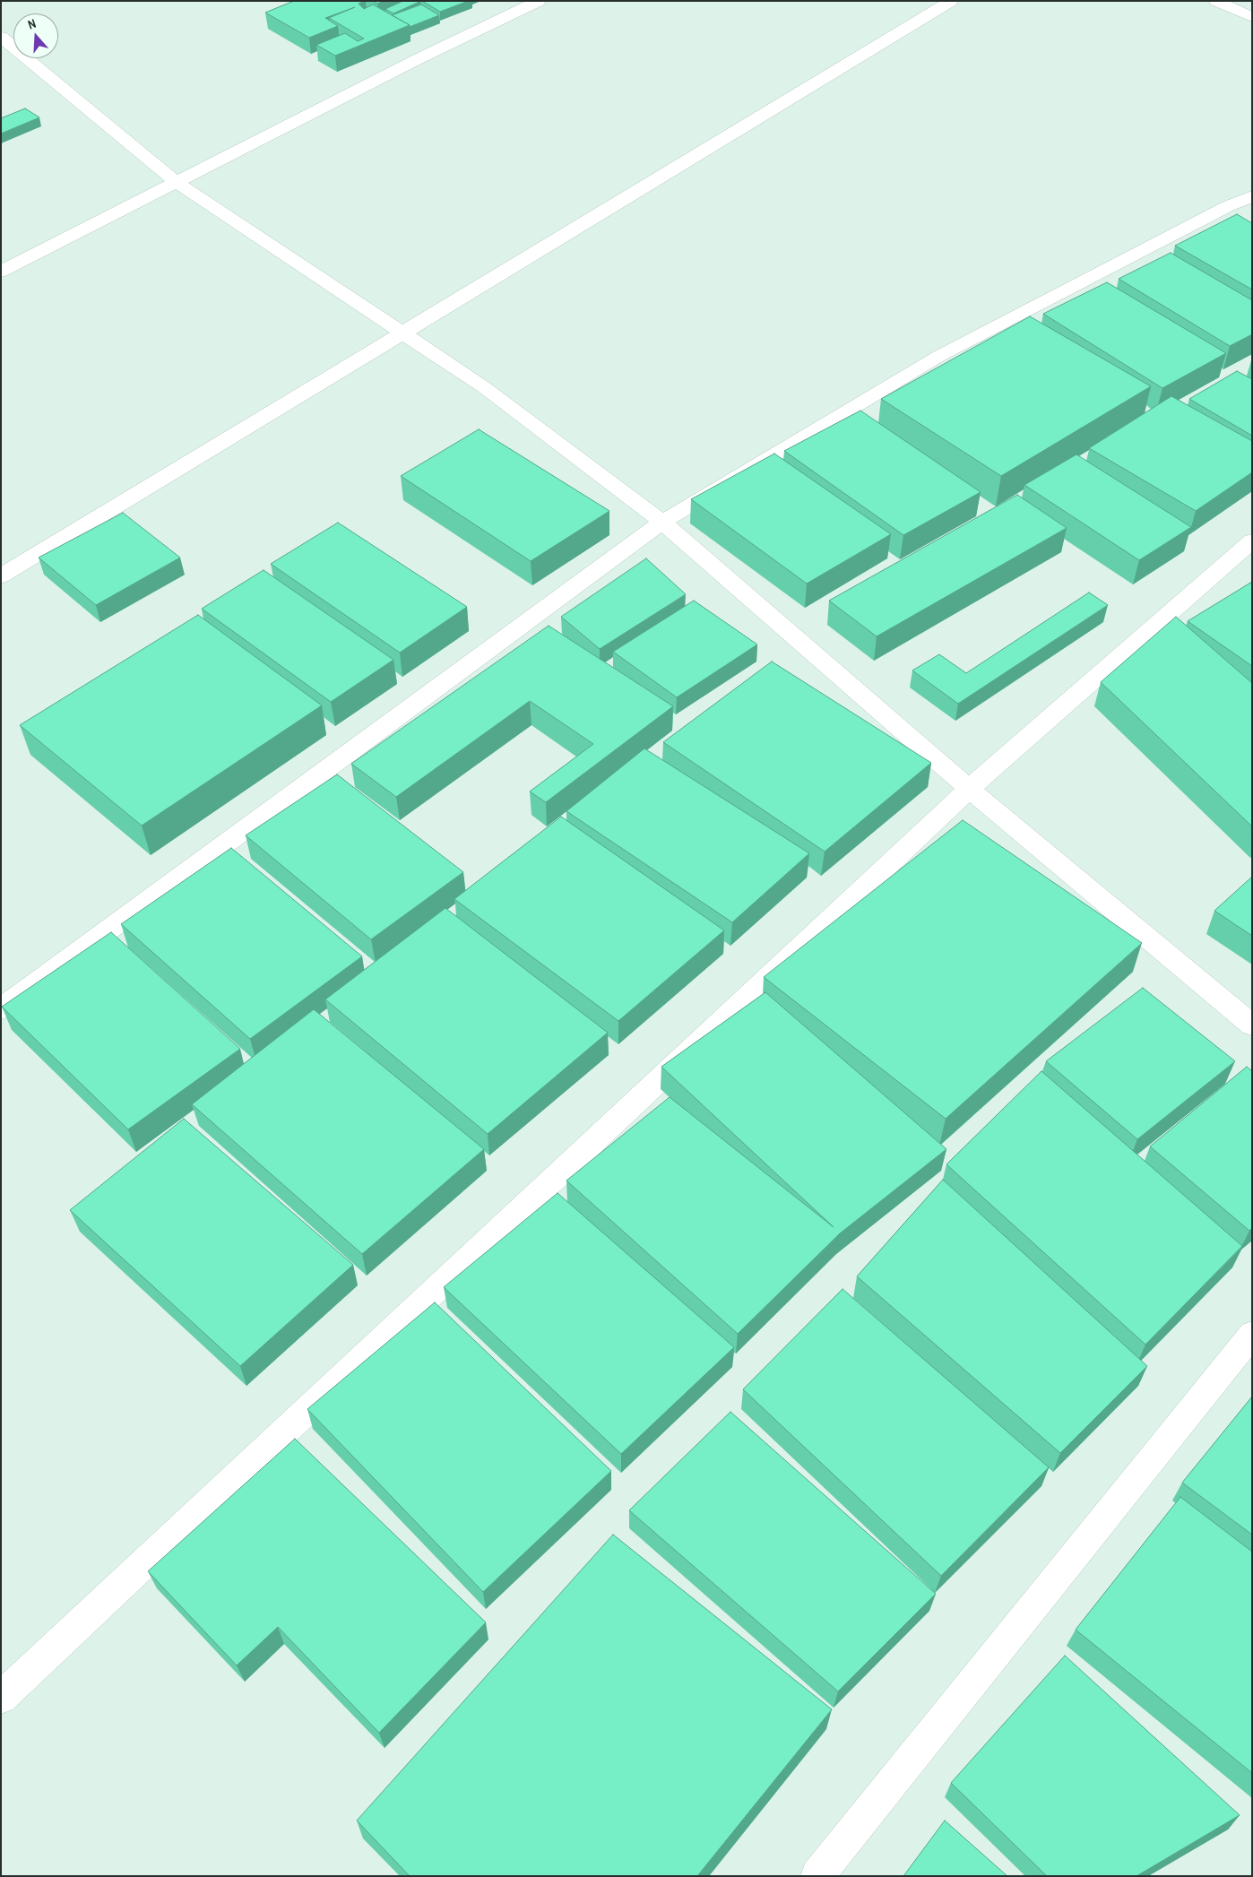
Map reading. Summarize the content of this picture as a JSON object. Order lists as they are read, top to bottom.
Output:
{
  "north": "top"
}
